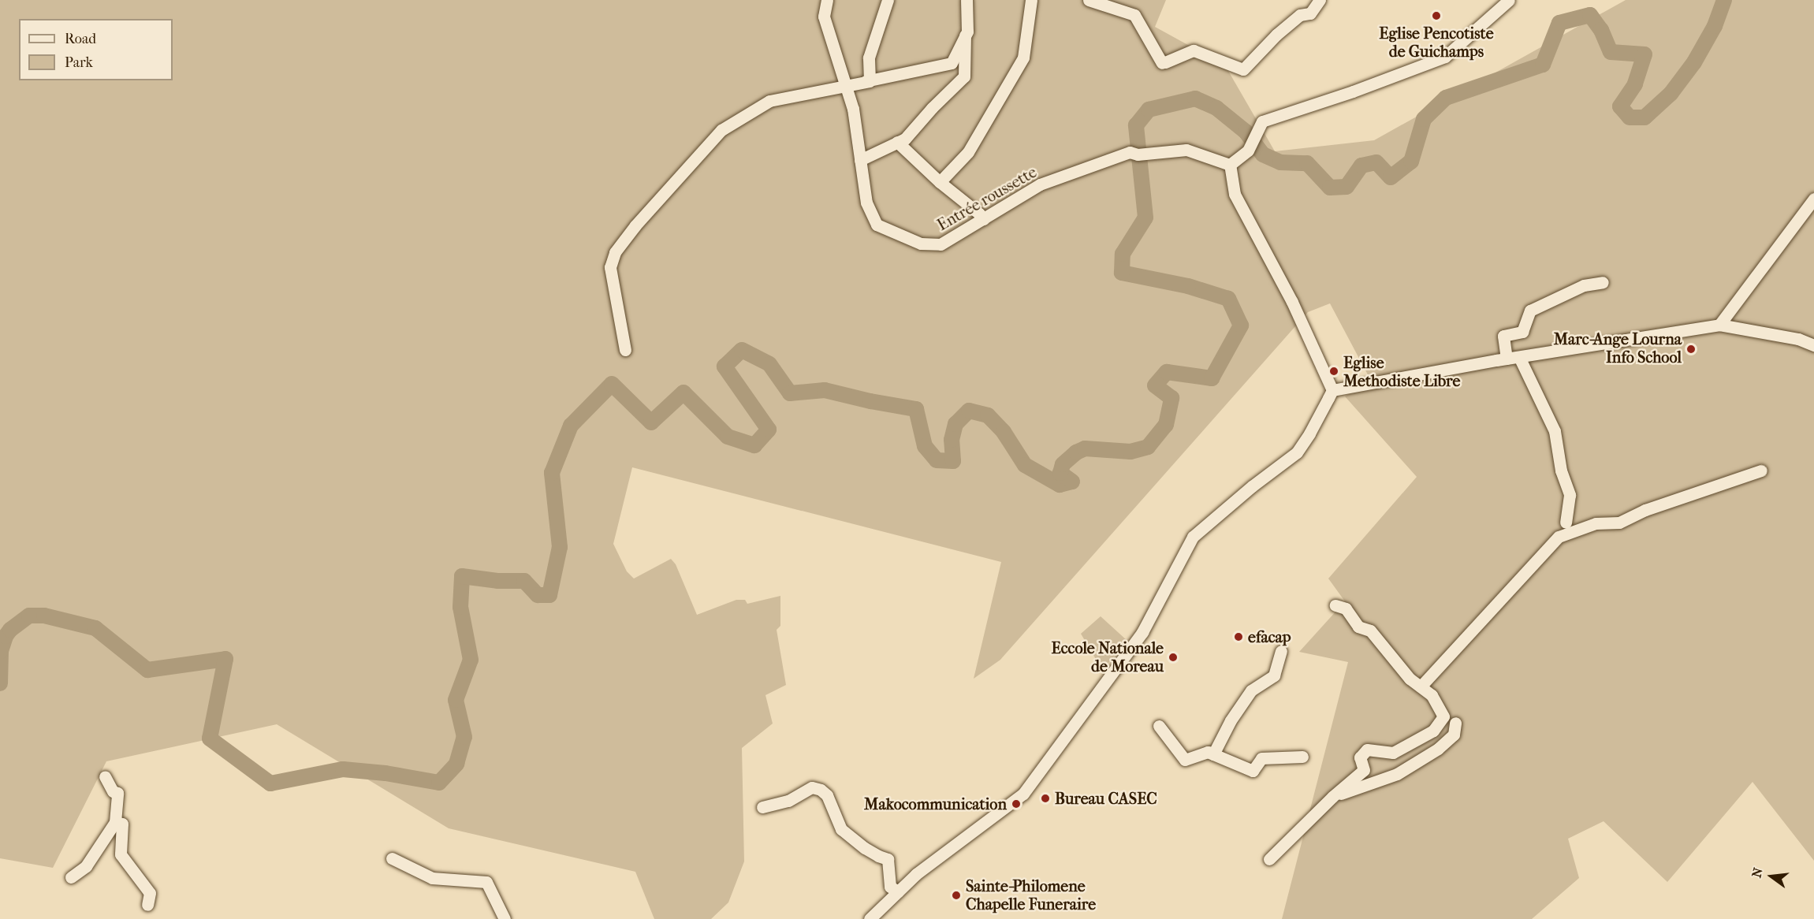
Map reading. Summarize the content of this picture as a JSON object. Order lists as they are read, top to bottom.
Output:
{
  "streets": {
    "street": ["Entrée roussette"]
  },
  "places": [
    "Eglise Pencotiste de Guichamps",
    "Marc-Ange Lourna Info School",
    "Eglise Methodiste Libre",
    "efacap",
    "Eccole Nationale de Moreau",
    "Bureau CASEC",
    "Makocommunication",
    "Sainte-Philomene Chapelle Funeraire"
  ],
  "legend": ["Road", "Park"],
  "north": "left"
}
